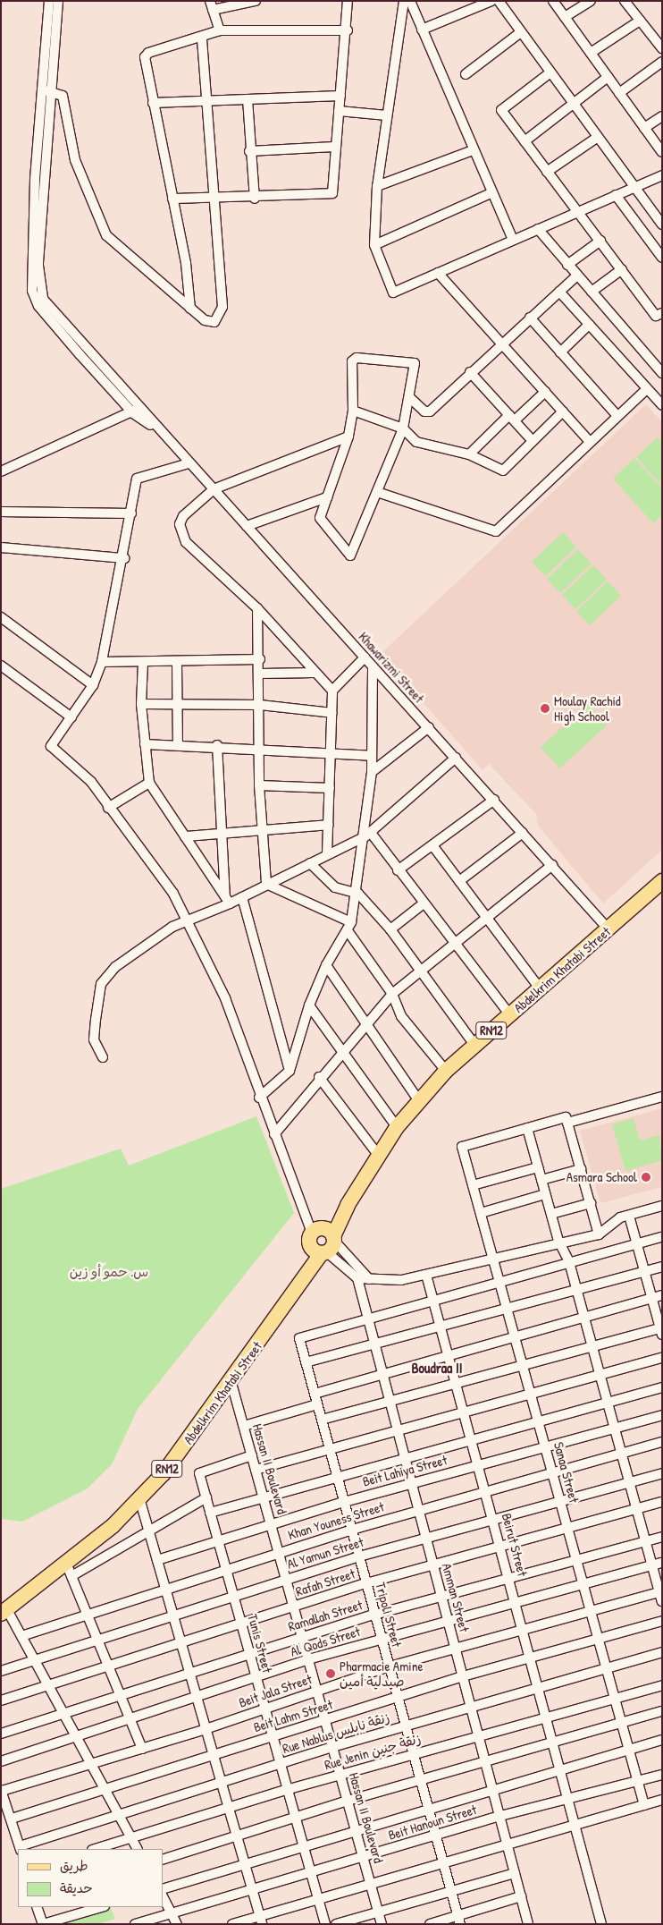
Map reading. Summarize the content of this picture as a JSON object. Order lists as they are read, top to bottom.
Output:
{
  "streets": {
    "main road": ["Abdelkrim Khatabi Street", "RN12"],
    "street": [
      "Khawarizmi Street",
      "Hassan II Boulevard",
      "Beit Lahiya Street",
      "Sanaa Street",
      "Khan Youness Street",
      "Beirut Street",
      "Al Yamun Street",
      "Rafah Street",
      "Amman Street",
      "Tripoli Street",
      "Ramallah Street",
      "Al Qods Street",
      "Tunis Street",
      "Beit Jala Street",
      "Beit Lahm Street",
      "Rue Nablus زنقة نابلس",
      "Rue Jenin زنقة جنين",
      "Beit Hanoun Street"
    ]
  },
  "crossings": [
    ["Khawarizmi Street", "Abdelkrim Khatabi Street"],
    ["Abdelkrim Khatabi Street", "Hassan II Boulevard"],
    ["Hassan II Boulevard", "Beit Lahiya Street"],
    ["Hassan II Boulevard", "Khan Youness Street"],
    ["Hassan II Boulevard", "Al Yamun Street"],
    ["Hassan II Boulevard", "Rafah Street"],
    ["Hassan II Boulevard", "Ramallah Street"],
    ["Hassan II Boulevard", "Al Qods Street"],
    ["Hassan II Boulevard", "Tunis Street"],
    ["Hassan II Boulevard", "Beit Jala Street"],
    ["Hassan II Boulevard", "Beit Lahm Street"],
    ["Hassan II Boulevard", "Rue Nablus زنقة نابلس"],
    ["Hassan II Boulevard", "Rue Jenin زنقة جنين"],
    ["Hassan II Boulevard", "Beit Hanoun Street"],
    ["Beit Lahiya Street", "Sanaa Street"],
    ["Beit Lahiya Street", "Beirut Street"],
    ["Beit Lahiya Street", "Amman Street"],
    ["Beit Lahiya Street", "Tripoli Street"],
    ["Beit Lahiya Street", "Tunis Street"],
    ["Sanaa Street", "Khan Youness Street"],
    ["Sanaa Street", "Al Yamun Street"],
    ["Sanaa Street", "Rafah Street"],
    ["Sanaa Street", "Ramallah Street"],
    ["Sanaa Street", "Al Qods Street"],
    ["Sanaa Street", "Beit Jala Street"],
    ["Sanaa Street", "Beit Lahm Street"],
    ["Sanaa Street", "Rue Nablus زنقة نابلس"],
    ["Sanaa Street", "Rue Jenin زنقة جنين"],
    ["Sanaa Street", "Beit Hanoun Street"],
    ["Khan Youness Street", "Beirut Street"],
    ["Khan Youness Street", "Amman Street"],
    ["Khan Youness Street", "Tripoli Street"],
    ["Khan Youness Street", "Tunis Street"],
    ["Beirut Street", "Al Yamun Street"],
    ["Beirut Street", "Rafah Street"],
    ["Beirut Street", "Ramallah Street"],
    ["Beirut Street", "Al Qods Street"],
    ["Beirut Street", "Beit Jala Street"],
    ["Beirut Street", "Beit Lahm Street"],
    ["Beirut Street", "Rue Nablus زنقة نابلس"],
    ["Beirut Street", "Rue Jenin زنقة جنين"],
    ["Beirut Street", "Beit Hanoun Street"],
    ["Al Yamun Street", "Amman Street"],
    ["Al Yamun Street", "Tripoli Street"],
    ["Al Yamun Street", "Tunis Street"],
    ["Rafah Street", "Amman Street"],
    ["Rafah Street", "Tripoli Street"],
    ["Rafah Street", "Tunis Street"],
    ["Amman Street", "Tripoli Street"],
    ["Amman Street", "Ramallah Street"],
    ["Amman Street", "Al Qods Street"],
    ["Amman Street", "Beit Jala Street"],
    ["Amman Street", "Beit Lahm Street"],
    ["Amman Street", "Rue Nablus زنقة نابلس"],
    ["Amman Street", "Rue Jenin زنقة جنين"],
    ["Amman Street", "Beit Hanoun Street"],
    ["Tripoli Street", "Ramallah Street"],
    ["Tripoli Street", "Al Qods Street"],
    ["Tripoli Street", "Beit Jala Street"],
    ["Tripoli Street", "Beit Lahm Street"],
    ["Tripoli Street", "Rue Nablus زنقة نابلس"],
    ["Tripoli Street", "Rue Jenin زنقة جنين"],
    ["Tripoli Street", "Beit Hanoun Street"],
    ["Ramallah Street", "Tunis Street"],
    ["Al Qods Street", "Tunis Street"],
    ["Tunis Street", "Beit Jala Street"],
    ["Tunis Street", "Beit Lahm Street"],
    ["Tunis Street", "Rue Nablus زنقة نابلس"],
    ["Tunis Street", "Rue Jenin زنقة جنين"],
    ["Tunis Street", "Beit Hanoun Street"]
  ],
  "districts": ["Boudraa II"],
  "parks": ["س. حمو أو زين"],
  "places": ["Moulay Rachid High School", "Asmara School", "Pharmacie Amine صيدلية أمين"],
  "legend": ["طريق", "حديقة"]
}
